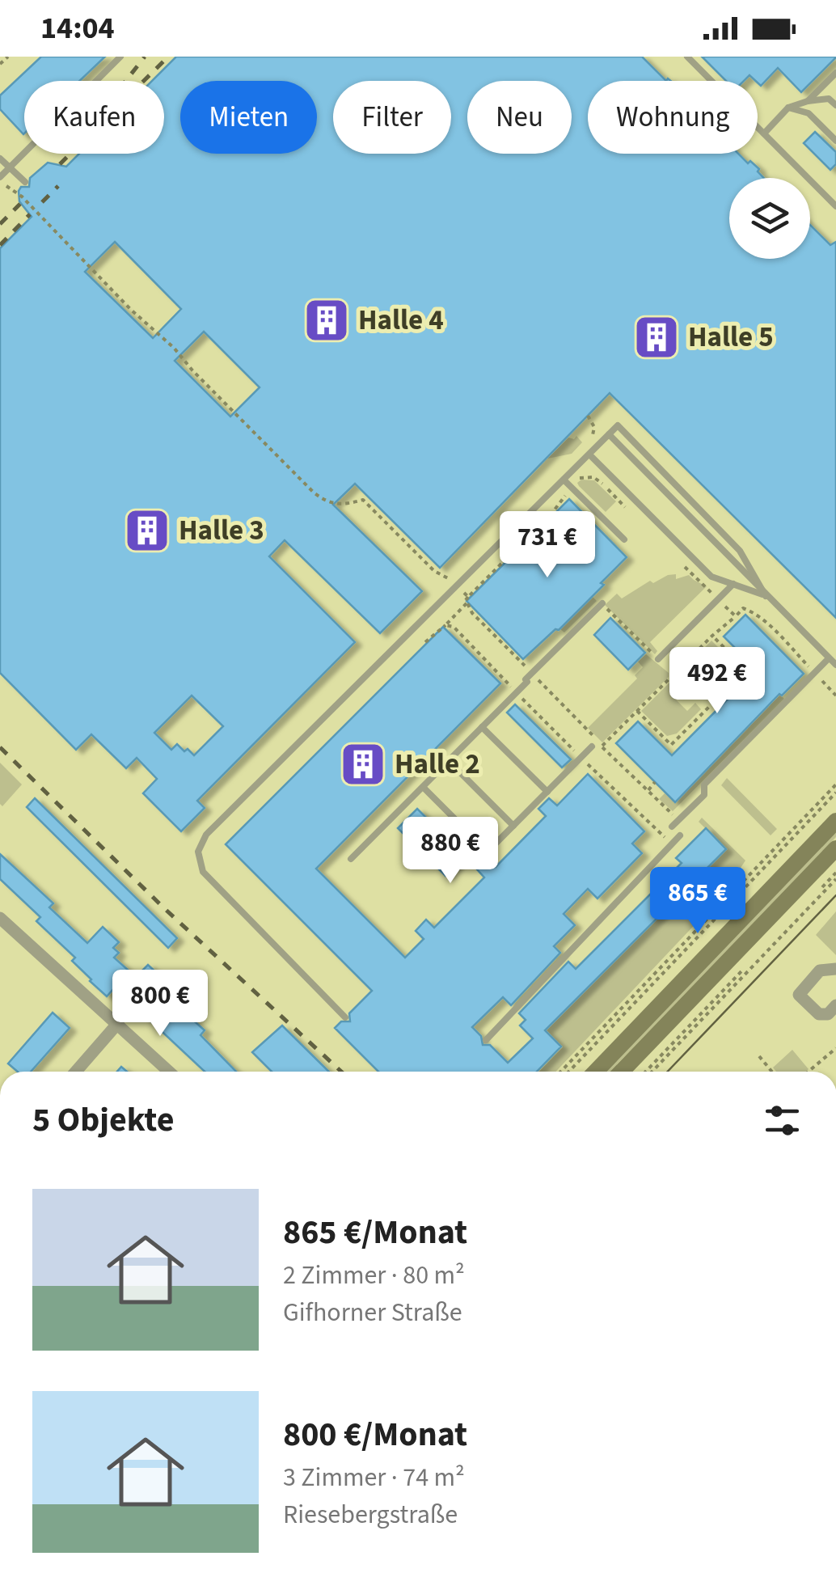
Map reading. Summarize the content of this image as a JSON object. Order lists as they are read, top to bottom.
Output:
{
  "places": {
    "building": [
      "Halle 4",
      "Halle 5",
      "Halle 3",
      "Halle 2"
    ]
  },
  "page": {
    "status": "14:04",
    "chip": [
      "Kaufen",
      "Mieten",
      "Filter",
      "Neu",
      "Wohnung"
    ],
    "price": [
      "731 €",
      "492 €",
      "880 €",
      "865 €",
      "800 €"
    ],
    "heading": "5 Objekte",
    "list": [
      {
        "name": "865 €/Monat",
        "note": "2 Zimmer · 80 m² · Gifhorner Straße"
      },
      {
        "name": "800 €/Monat",
        "note": "3 Zimmer · 74 m² · Riesebergstraße"
      }
    ]
  }
}
